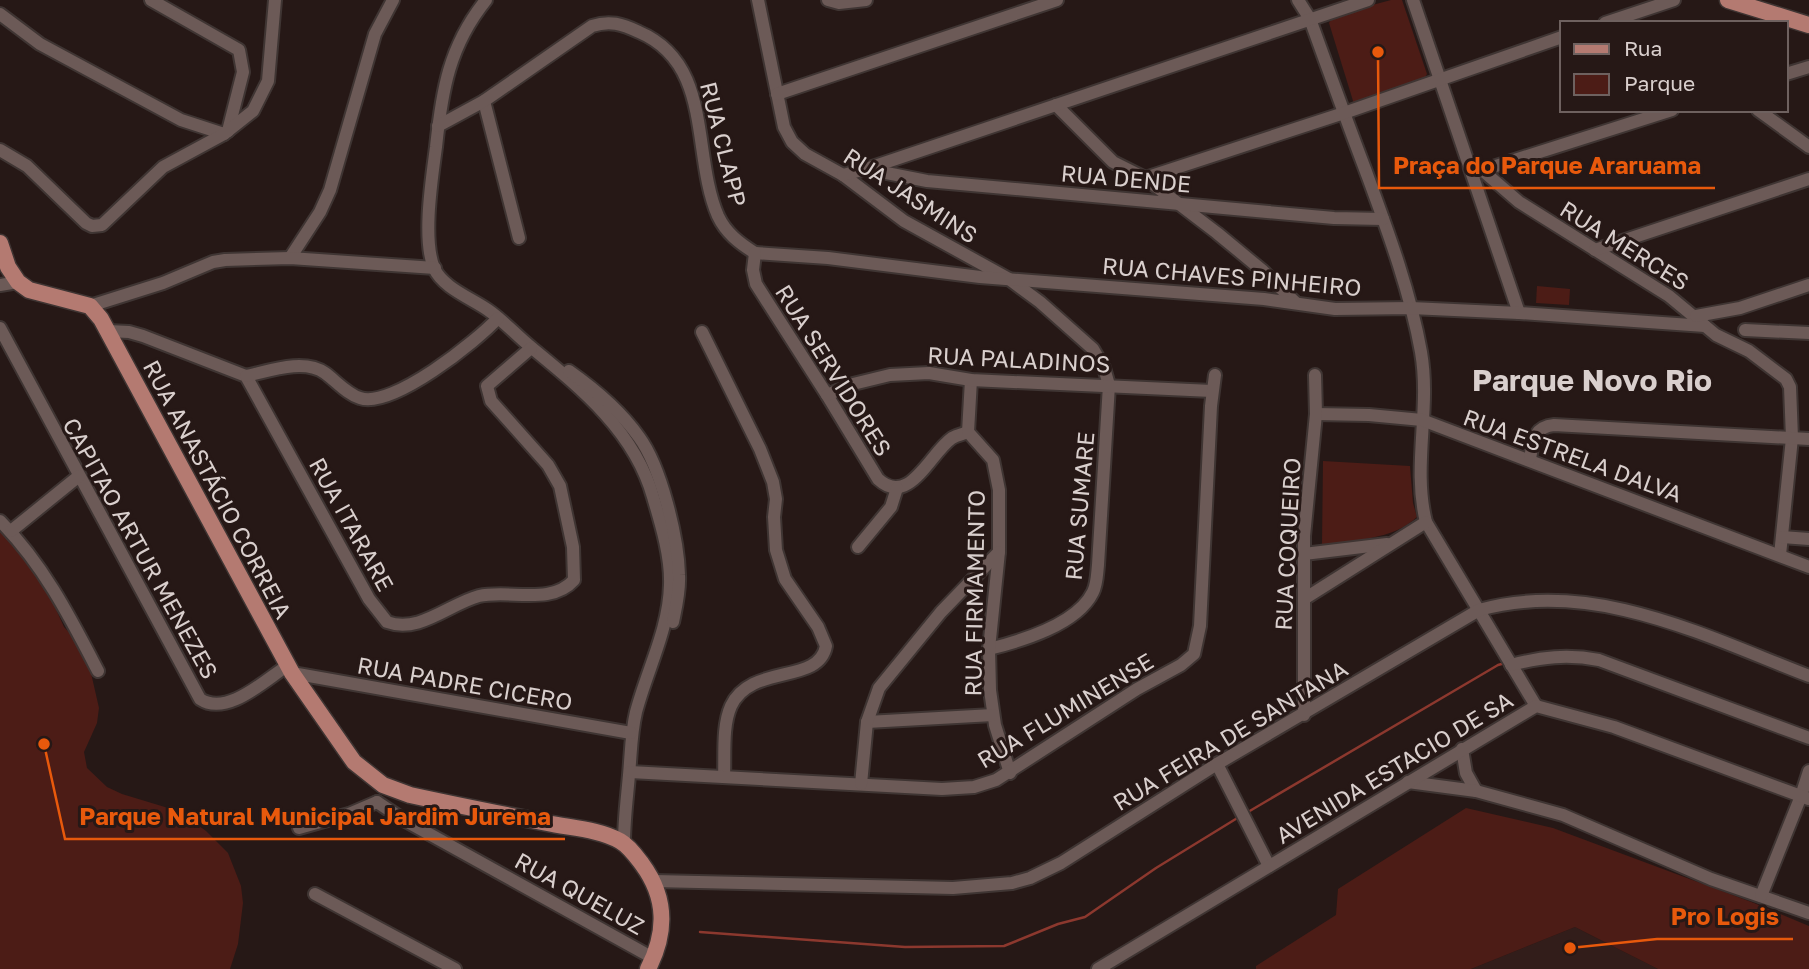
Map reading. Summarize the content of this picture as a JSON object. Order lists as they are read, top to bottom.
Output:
{
  "streets": {
    "main road": ["RUA ANASTÁCIO CORREIA"],
    "street": [
      "RUA CLAPP",
      "RUA DENDE",
      "RUA JASMINS",
      "RUA MERCES",
      "RUA CHAVES PINHEIRO",
      "RUA PALADINOS",
      "RUA SERVIDORES",
      "RUA ESTRELA DALVA",
      "RUA SUMARE",
      "RUA ITARARE",
      "RUA COQUEIRO",
      "CAPITAO ARTUR MENEZES",
      "RUA FIRMAMENTO",
      "RUA PADRE CICERO",
      "RUA FLUMINENSE",
      "RUA FEIRA DE SANTANA",
      "AVENIDA ESTACIO DE SA",
      "RUA QUELUZ"
    ]
  },
  "crossings": [
    ["RUA CLAPP", "RUA CHAVES PINHEIRO"],
    ["RUA CLAPP", "RUA SERVIDORES"],
    ["RUA JASMINS", "RUA CHAVES PINHEIRO"],
    ["RUA JASMINS", "RUA PALADINOS"],
    ["RUA JASMINS", "RUA SUMARE"],
    ["RUA MERCES", "RUA CHAVES PINHEIRO"],
    ["RUA MERCES", "RUA ESTRELA DALVA"],
    ["RUA CHAVES PINHEIRO", "RUA SERVIDORES"],
    ["RUA PALADINOS", "RUA SERVIDORES"],
    ["RUA PALADINOS", "RUA SUMARE"],
    ["RUA PALADINOS", "RUA FLUMINENSE"],
    ["RUA ESTRELA DALVA", "RUA COQUEIRO"],
    ["RUA ANASTÁCIO CORREIA", "CAPITAO ARTUR MENEZES"],
    ["RUA ANASTÁCIO CORREIA", "RUA PADRE CICERO"],
    ["RUA SUMARE", "RUA FIRMAMENTO"],
    ["RUA COQUEIRO", "RUA FEIRA DE SANTANA"],
    ["CAPITAO ARTUR MENEZES", "RUA PADRE CICERO"],
    ["RUA FIRMAMENTO", "RUA FLUMINENSE"]
  ],
  "districts": ["Parque Novo Rio"],
  "places": ["Praça do Parque Araruama", "Parque Natural Municipal Jardim Jurema", "Pro Logis"],
  "legend": ["Rua", "Parque"]
}
